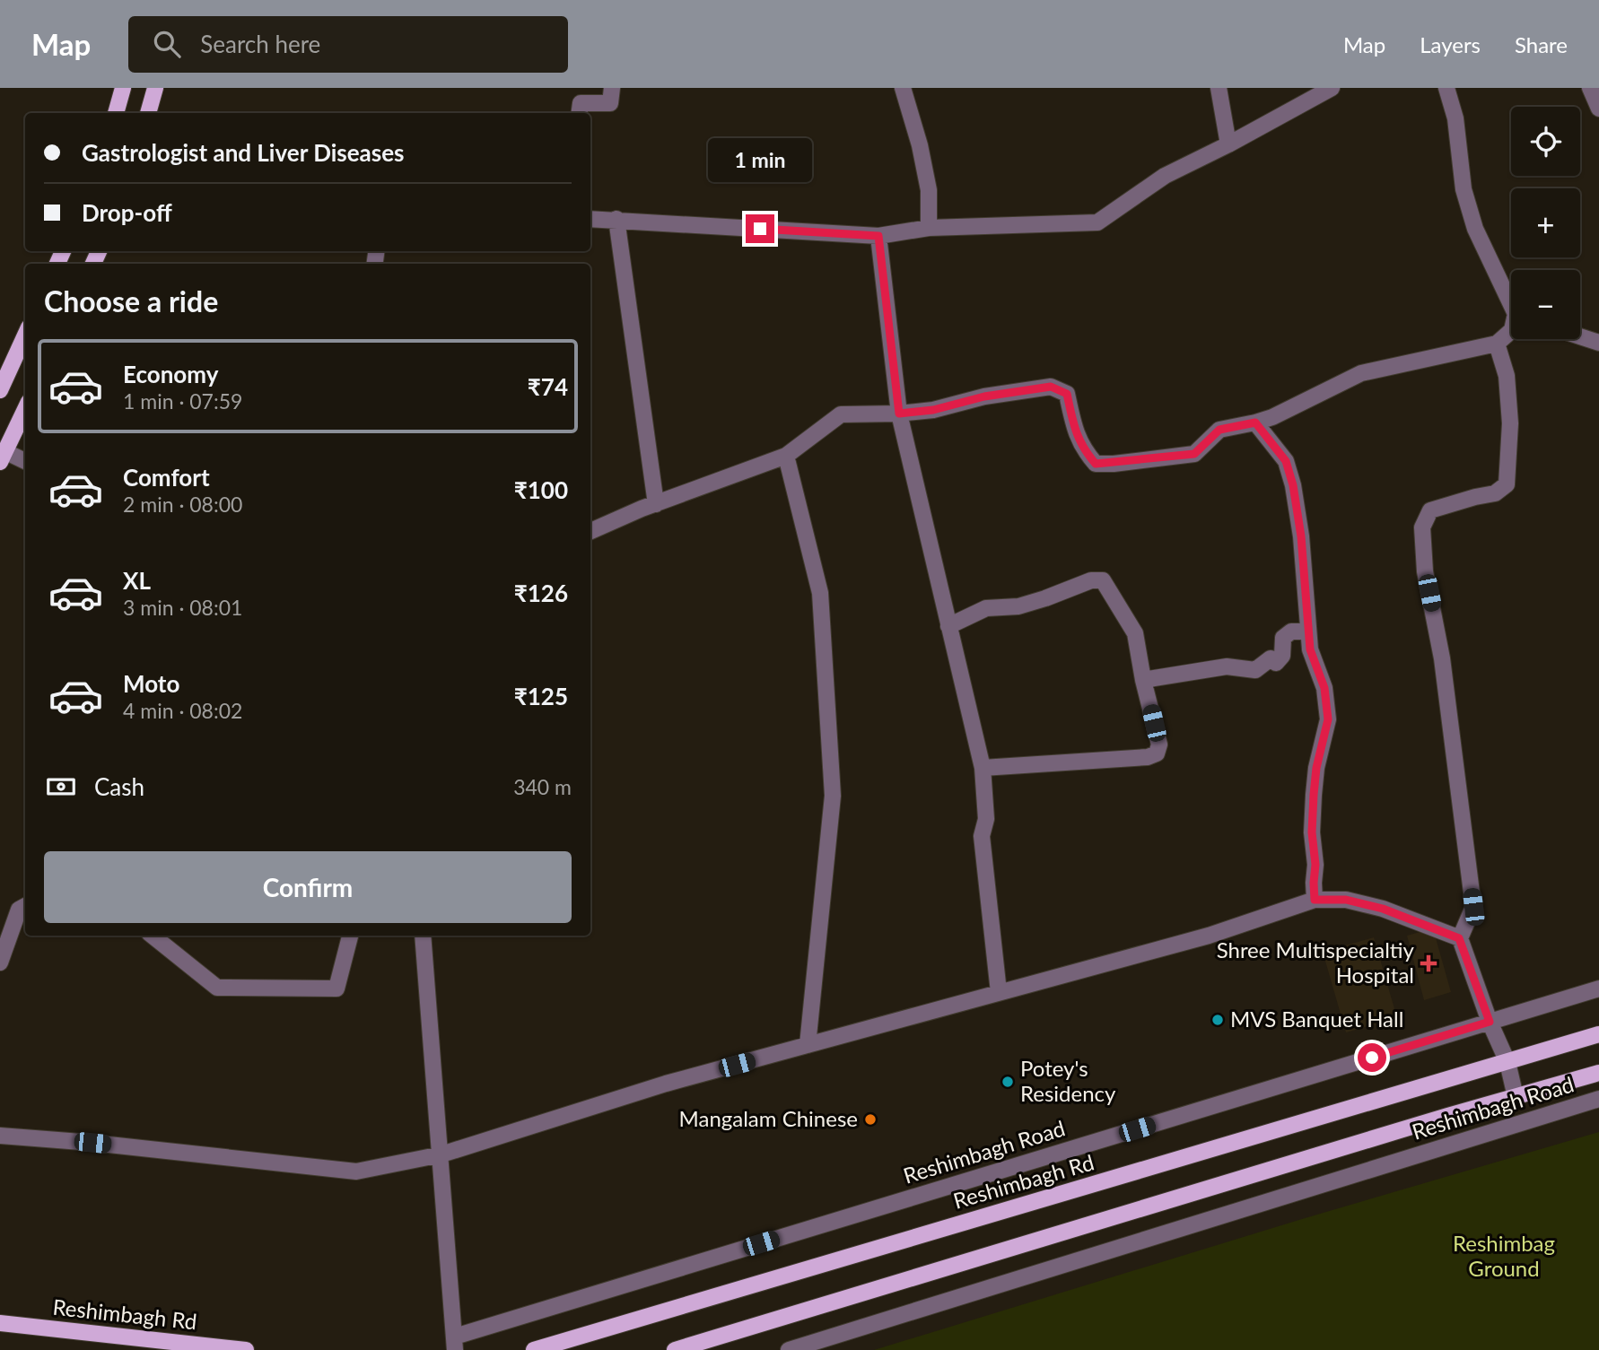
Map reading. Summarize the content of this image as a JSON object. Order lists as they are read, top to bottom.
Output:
{
  "streets": {
    "main road": ["Reshimbagh Rd"],
    "street": ["Reshimbagh Road"]
  },
  "parks": ["Reshimbag Ground"],
  "places": {
    "health": ["Shree Multispecialtiy Hospital"],
    "other": ["MVS Banquet Hall", "Potey's Residency", "Mangalam Chinese"]
  },
  "page": {
    "header": "Map",
    "search": "Search here",
    "nav": ["Map", "Layers", "Share"],
    "map_buttons": ["+", "−"],
    "banner": ["Gastrologist and Liver Diseases", "Drop-off"],
    "bubble": "1 min",
    "heading": "Choose a ride",
    "list": [
      {
        "name": "Economy",
        "note": "1 min · 07:59",
        "value": "₹74"
      },
      {
        "name": "Comfort",
        "note": "2 min · 08:00",
        "value": "₹100"
      },
      {
        "name": "XL",
        "note": "3 min · 08:01",
        "value": "₹126"
      },
      {
        "name": "Moto",
        "note": "4 min · 08:02",
        "value": "₹125"
      }
    ],
    "pay": ["Cash", "340 m"],
    "buttons": "Confirm"
  }
}
